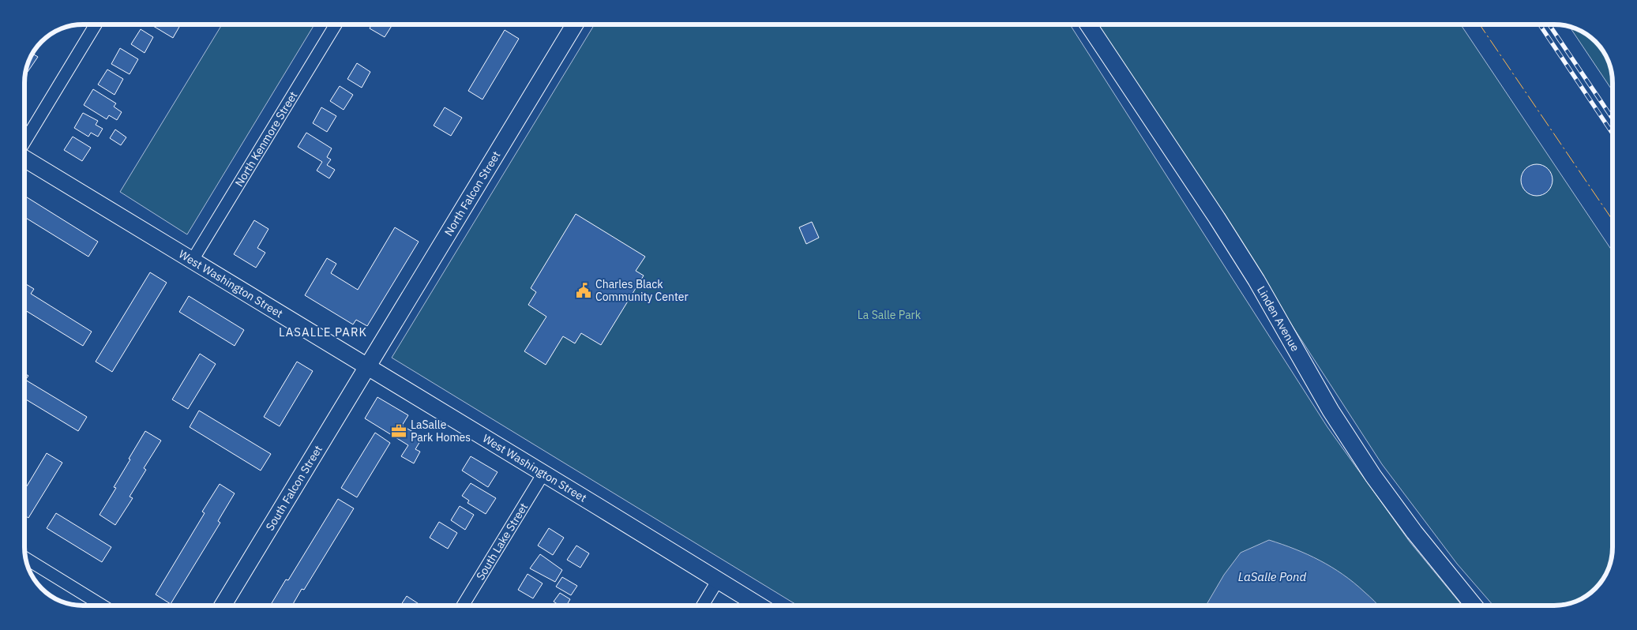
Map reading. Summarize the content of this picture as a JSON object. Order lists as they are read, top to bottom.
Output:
{
  "streets": {
    "street": [
      "North Kenmore Street",
      "North Falcon Street",
      "West Washington Street",
      "Linden Avenue",
      "South Falcon Street",
      "South Lake Street"
    ]
  },
  "crossings": [
    ["North Kenmore Street", "West Washington Street"],
    ["North Falcon Street", "West Washington Street"],
    ["North Falcon Street", "South Falcon Street"],
    ["West Washington Street", "South Falcon Street"],
    ["West Washington Street", "South Lake Street"]
  ],
  "districts": ["LASALLE PARK"],
  "water": ["LaSalle Pond"],
  "parks": ["La Salle Park"],
  "places": {
    "public building": ["Charles Black Community Center"],
    "office": ["LaSalle Park Homes"]
  }
}
